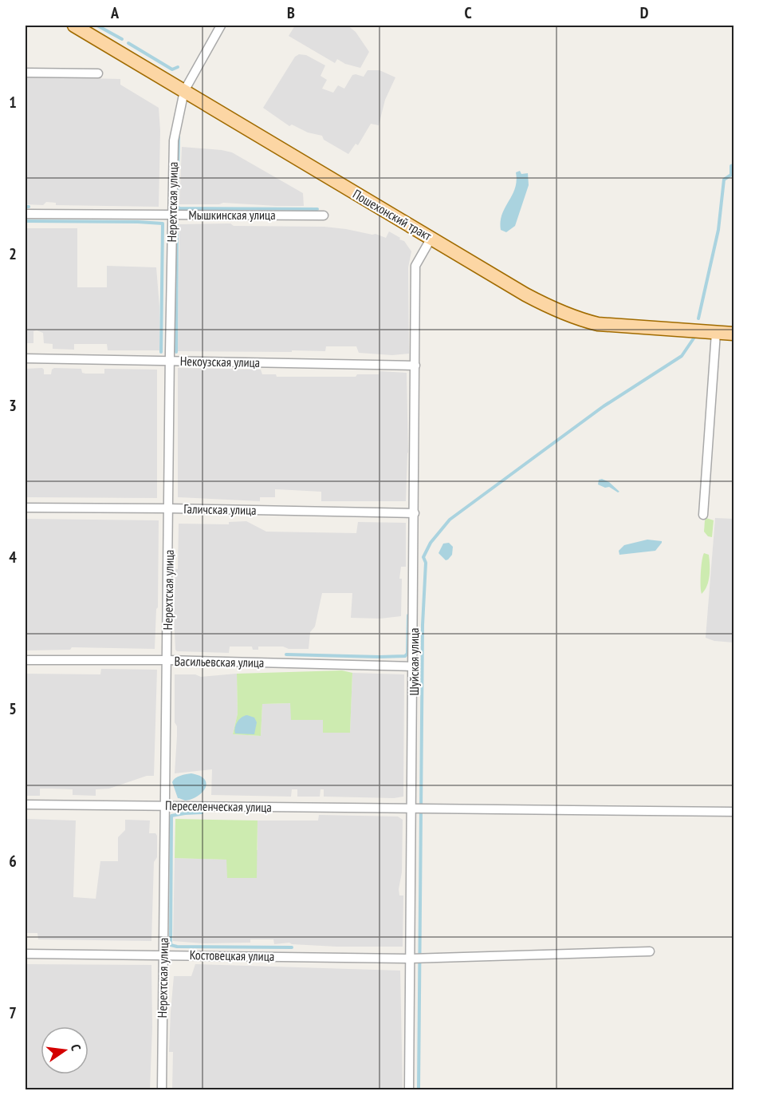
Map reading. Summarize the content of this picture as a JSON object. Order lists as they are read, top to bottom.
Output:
{
  "streets": {
    "main road": ["Пошехонский тракт"],
    "street": [
      "Нерехтская улица",
      "Мышкинская улица",
      "Некоузская улица",
      "Галичская улица",
      "Васильевская улица",
      "Шуйская улица",
      "Переселенческая улица",
      "Костовецкая улица"
    ]
  },
  "crossings": [
    ["Нерехтская улица", "Мышкинская улица"],
    ["Нерехтская улица", "Пошехонский тракт"],
    ["Нерехтская улица", "Некоузская улица"],
    ["Нерехтская улица", "Галичская улица"],
    ["Нерехтская улица", "Васильевская улица"],
    ["Нерехтская улица", "Переселенческая улица"],
    ["Нерехтская улица", "Костовецкая улица"],
    ["Пошехонский тракт", "Шуйская улица"],
    ["Некоузская улица", "Шуйская улица"],
    ["Галичская улица", "Шуйская улица"],
    ["Васильевская улица", "Шуйская улица"],
    ["Шуйская улица", "Переселенческая улица"],
    ["Шуйская улица", "Костовецкая улица"]
  ],
  "north": "right",
  "grid": {
    "columns": [
      "A",
      "B",
      "C",
      "D"
    ],
    "rows": [
      "1",
      "2",
      "3",
      "4",
      "5",
      "6",
      "7"
    ]
  }
}
